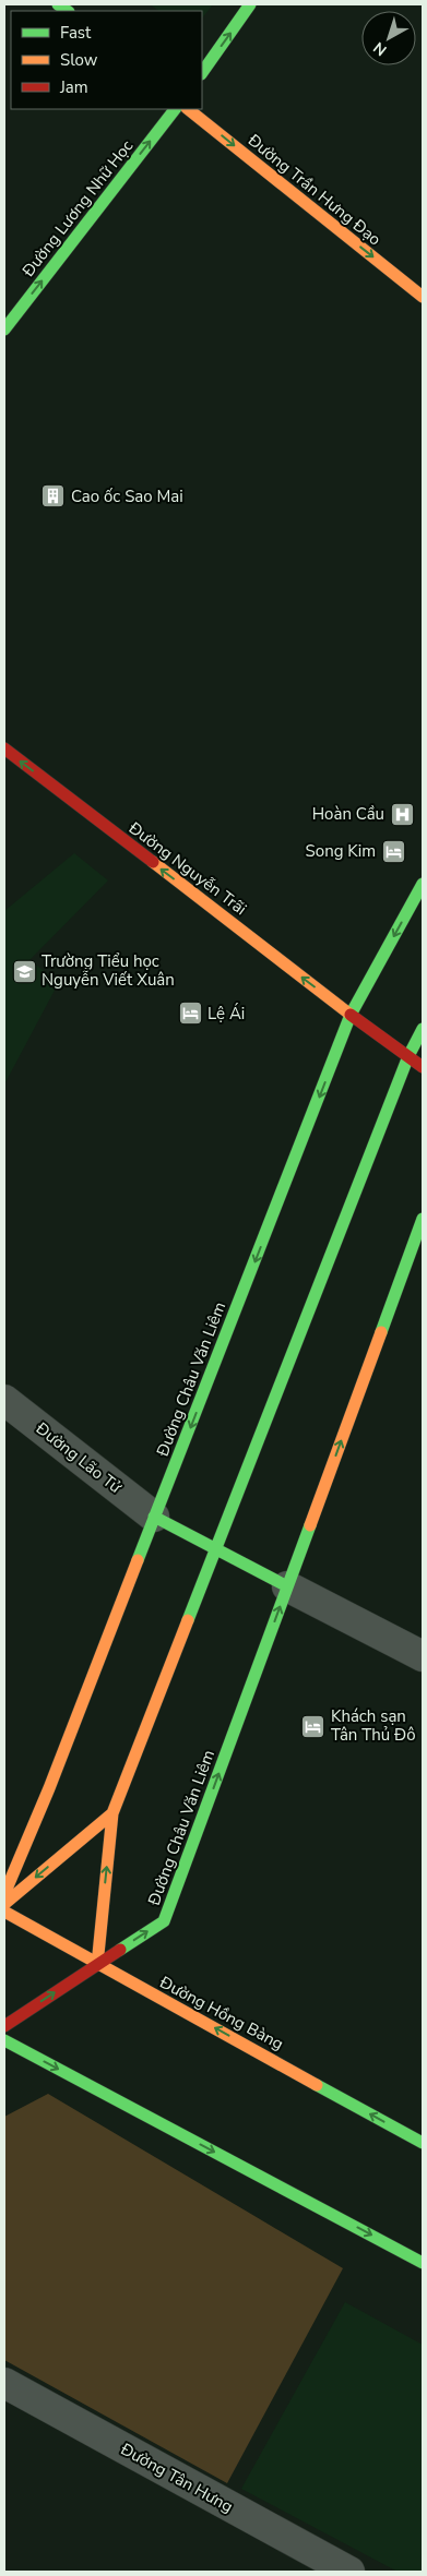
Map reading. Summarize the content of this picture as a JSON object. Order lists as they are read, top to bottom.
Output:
{
  "streets": {
    "main road": [
      "Đường Trần Hưng Đạo",
      "Đường Lương Nhữ Học",
      "Đường Nguyễn Trãi",
      "Đường Châu Văn Liêm",
      "Đường Hồng Bàng"
    ],
    "street": ["Đường Lão Tử", "Đường Tân Hưng"]
  },
  "crossings": [
    ["Đường Nguyễn Trãi", "Đường Châu Văn Liêm"],
    ["Đường Châu Văn Liêm", "Đường Lão Tử"],
    ["Đường Châu Văn Liêm", "Đường Hồng Bàng"]
  ],
  "one_way": ["Đường Trần Hưng Đạo", "Đường Lương Nhữ Học", "Đường Nguyễn Trãi"],
  "places": {
    "building": ["Cao ốc Sao Mai"],
    "hospital": ["Hoàn Cầu"],
    "hotel": ["Song Kim", "Lệ Ái", "Khách sạn Tân Thủ Đô"],
    "school or university": ["Trường Tiểu học Nguyễn Viết Xuân"]
  },
  "legend": ["Fast", "Slow", "Jam"],
  "north": "bottom left"
}
